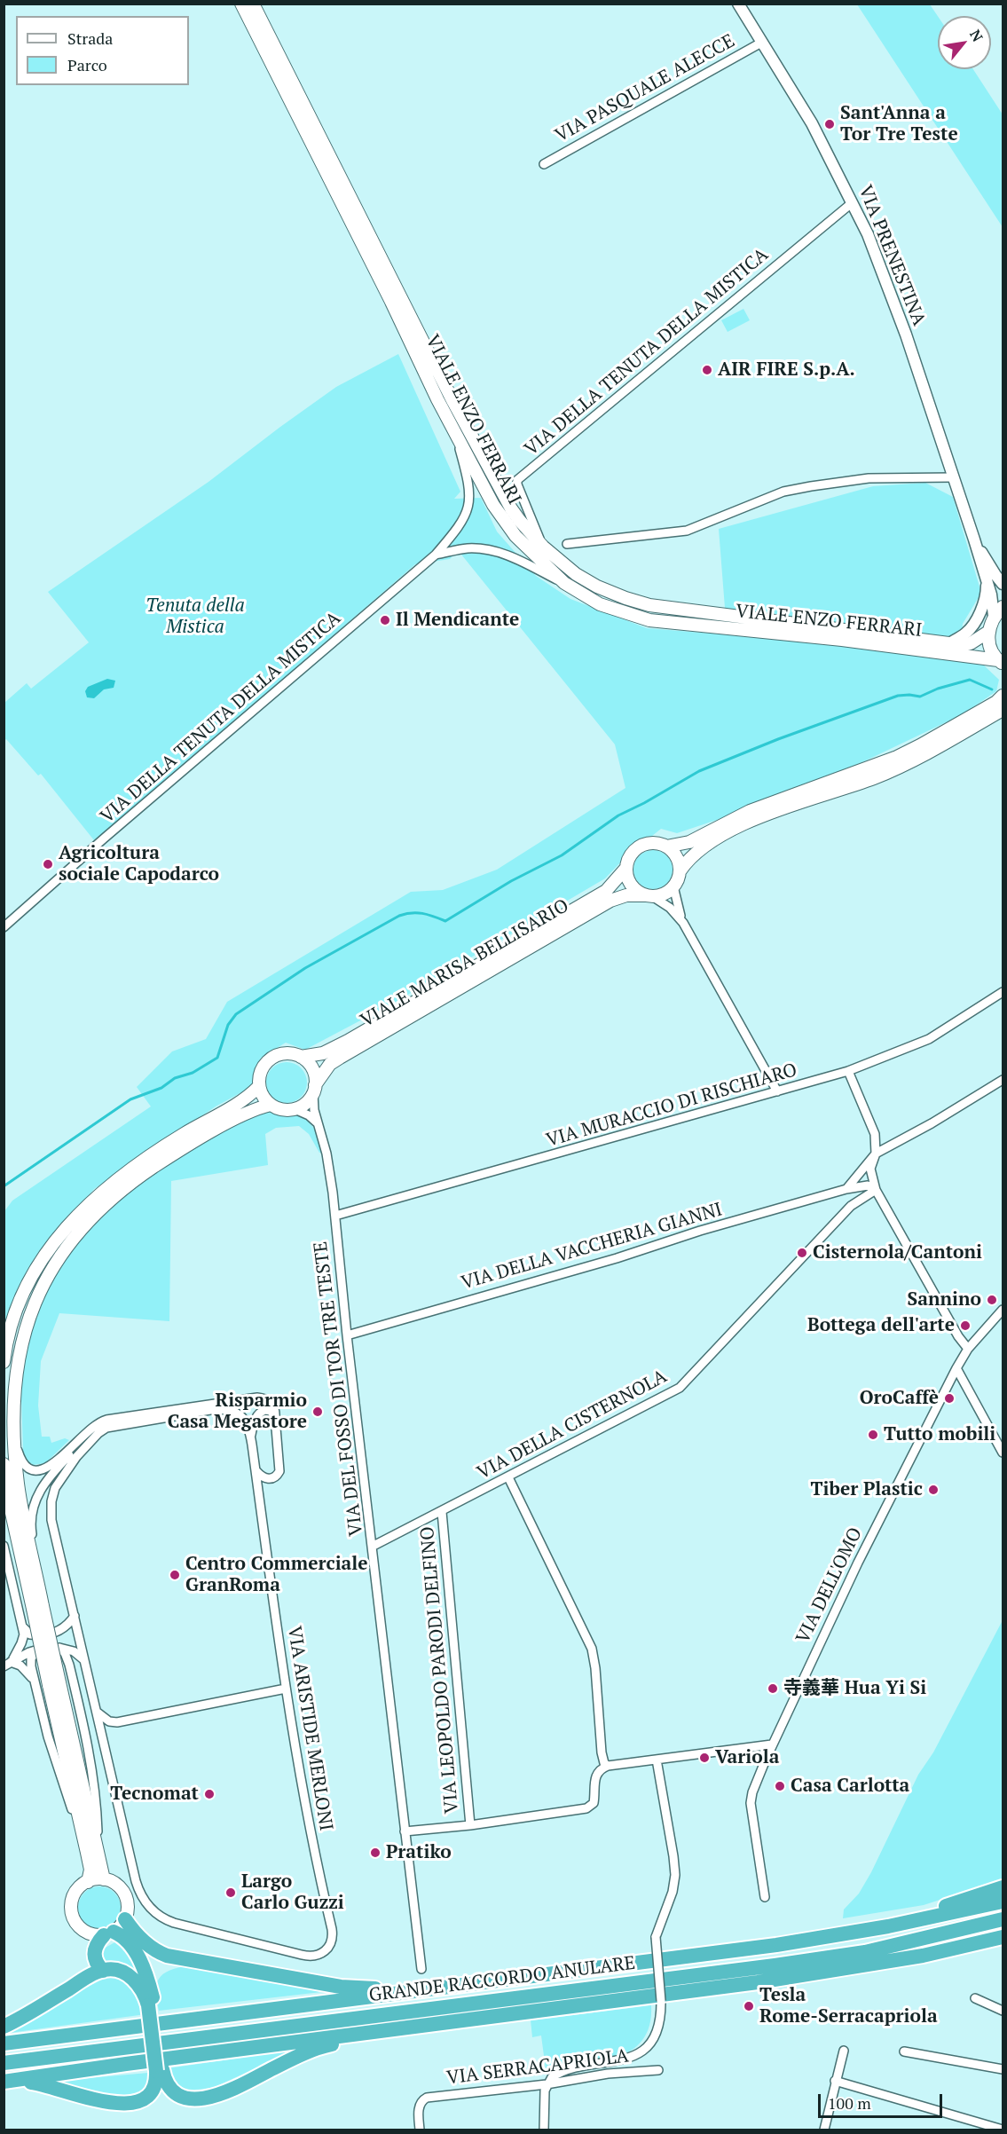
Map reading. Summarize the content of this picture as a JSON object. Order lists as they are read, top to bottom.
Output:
{
  "streets": {
    "highway": ["GRANDE RACCORDO ANULARE"],
    "main road": ["VIALE ENZO FERRARI", "VIALE MARISA BELLISARIO"],
    "street": [
      "VIA PASQUALE ALECCE",
      "VIA PRENESTINA",
      "VIA DELLA TENUTA DELLA MISTICA",
      "VIA MURACCIO DI RISCHIARO",
      "VIA DELLA VACCHERIA GIANNI",
      "VIA DEL FOSSO DI TOR TRE TESTE",
      "VIA DELLA CISTERNOLA",
      "VIA DELL'OMO",
      "VIA LEOPOLDO PARODI DELFINO",
      "VIA ARISTIDE MERLONI",
      "VIA SERRACAPRIOLA"
    ]
  },
  "crossings": [
    ["VIA PASQUALE ALECCE", "VIA PRENESTINA"],
    ["VIA PRENESTINA", "VIA DELLA TENUTA DELLA MISTICA"],
    ["VIA DELLA TENUTA DELLA MISTICA", "VIALE ENZO FERRARI"],
    ["VIALE MARISA BELLISARIO", "VIA DEL FOSSO DI TOR TRE TESTE"],
    ["VIA MURACCIO DI RISCHIARO", "VIA DEL FOSSO DI TOR TRE TESTE"],
    ["VIA DELLA VACCHERIA GIANNI", "VIA DEL FOSSO DI TOR TRE TESTE"],
    ["VIA DELLA VACCHERIA GIANNI", "VIA DELLA CISTERNOLA"],
    ["VIA DEL FOSSO DI TOR TRE TESTE", "VIA DELLA CISTERNOLA"],
    ["VIA DELLA CISTERNOLA", "VIA LEOPOLDO PARODI DELFINO"]
  ],
  "parks": ["Tenuta della Mistica"],
  "places": [
    "Sant'Anna a Tor Tre Teste",
    "AIR FIRE S.p.A.",
    "Il Mendicante",
    "Agricoltura sociale Capodarco",
    "Cisternola/Cantoni",
    "Sannino",
    "Bottega dell'arte",
    "OroCaffè",
    "Risparmio Casa Megastore",
    "Tutto mobili",
    "Tiber Plastic",
    "Centro Commerciale GranRoma",
    "寺義華 Hua Yi Si",
    "Variola",
    "Casa Carlotta",
    "Tecnomat",
    "Pratiko",
    "Largo Carlo Guzzi",
    "Tesla Rome-Serracapriola"
  ],
  "legend": ["Strada", "Parco"],
  "scale_bar": "100 m",
  "north": "top right"
}
